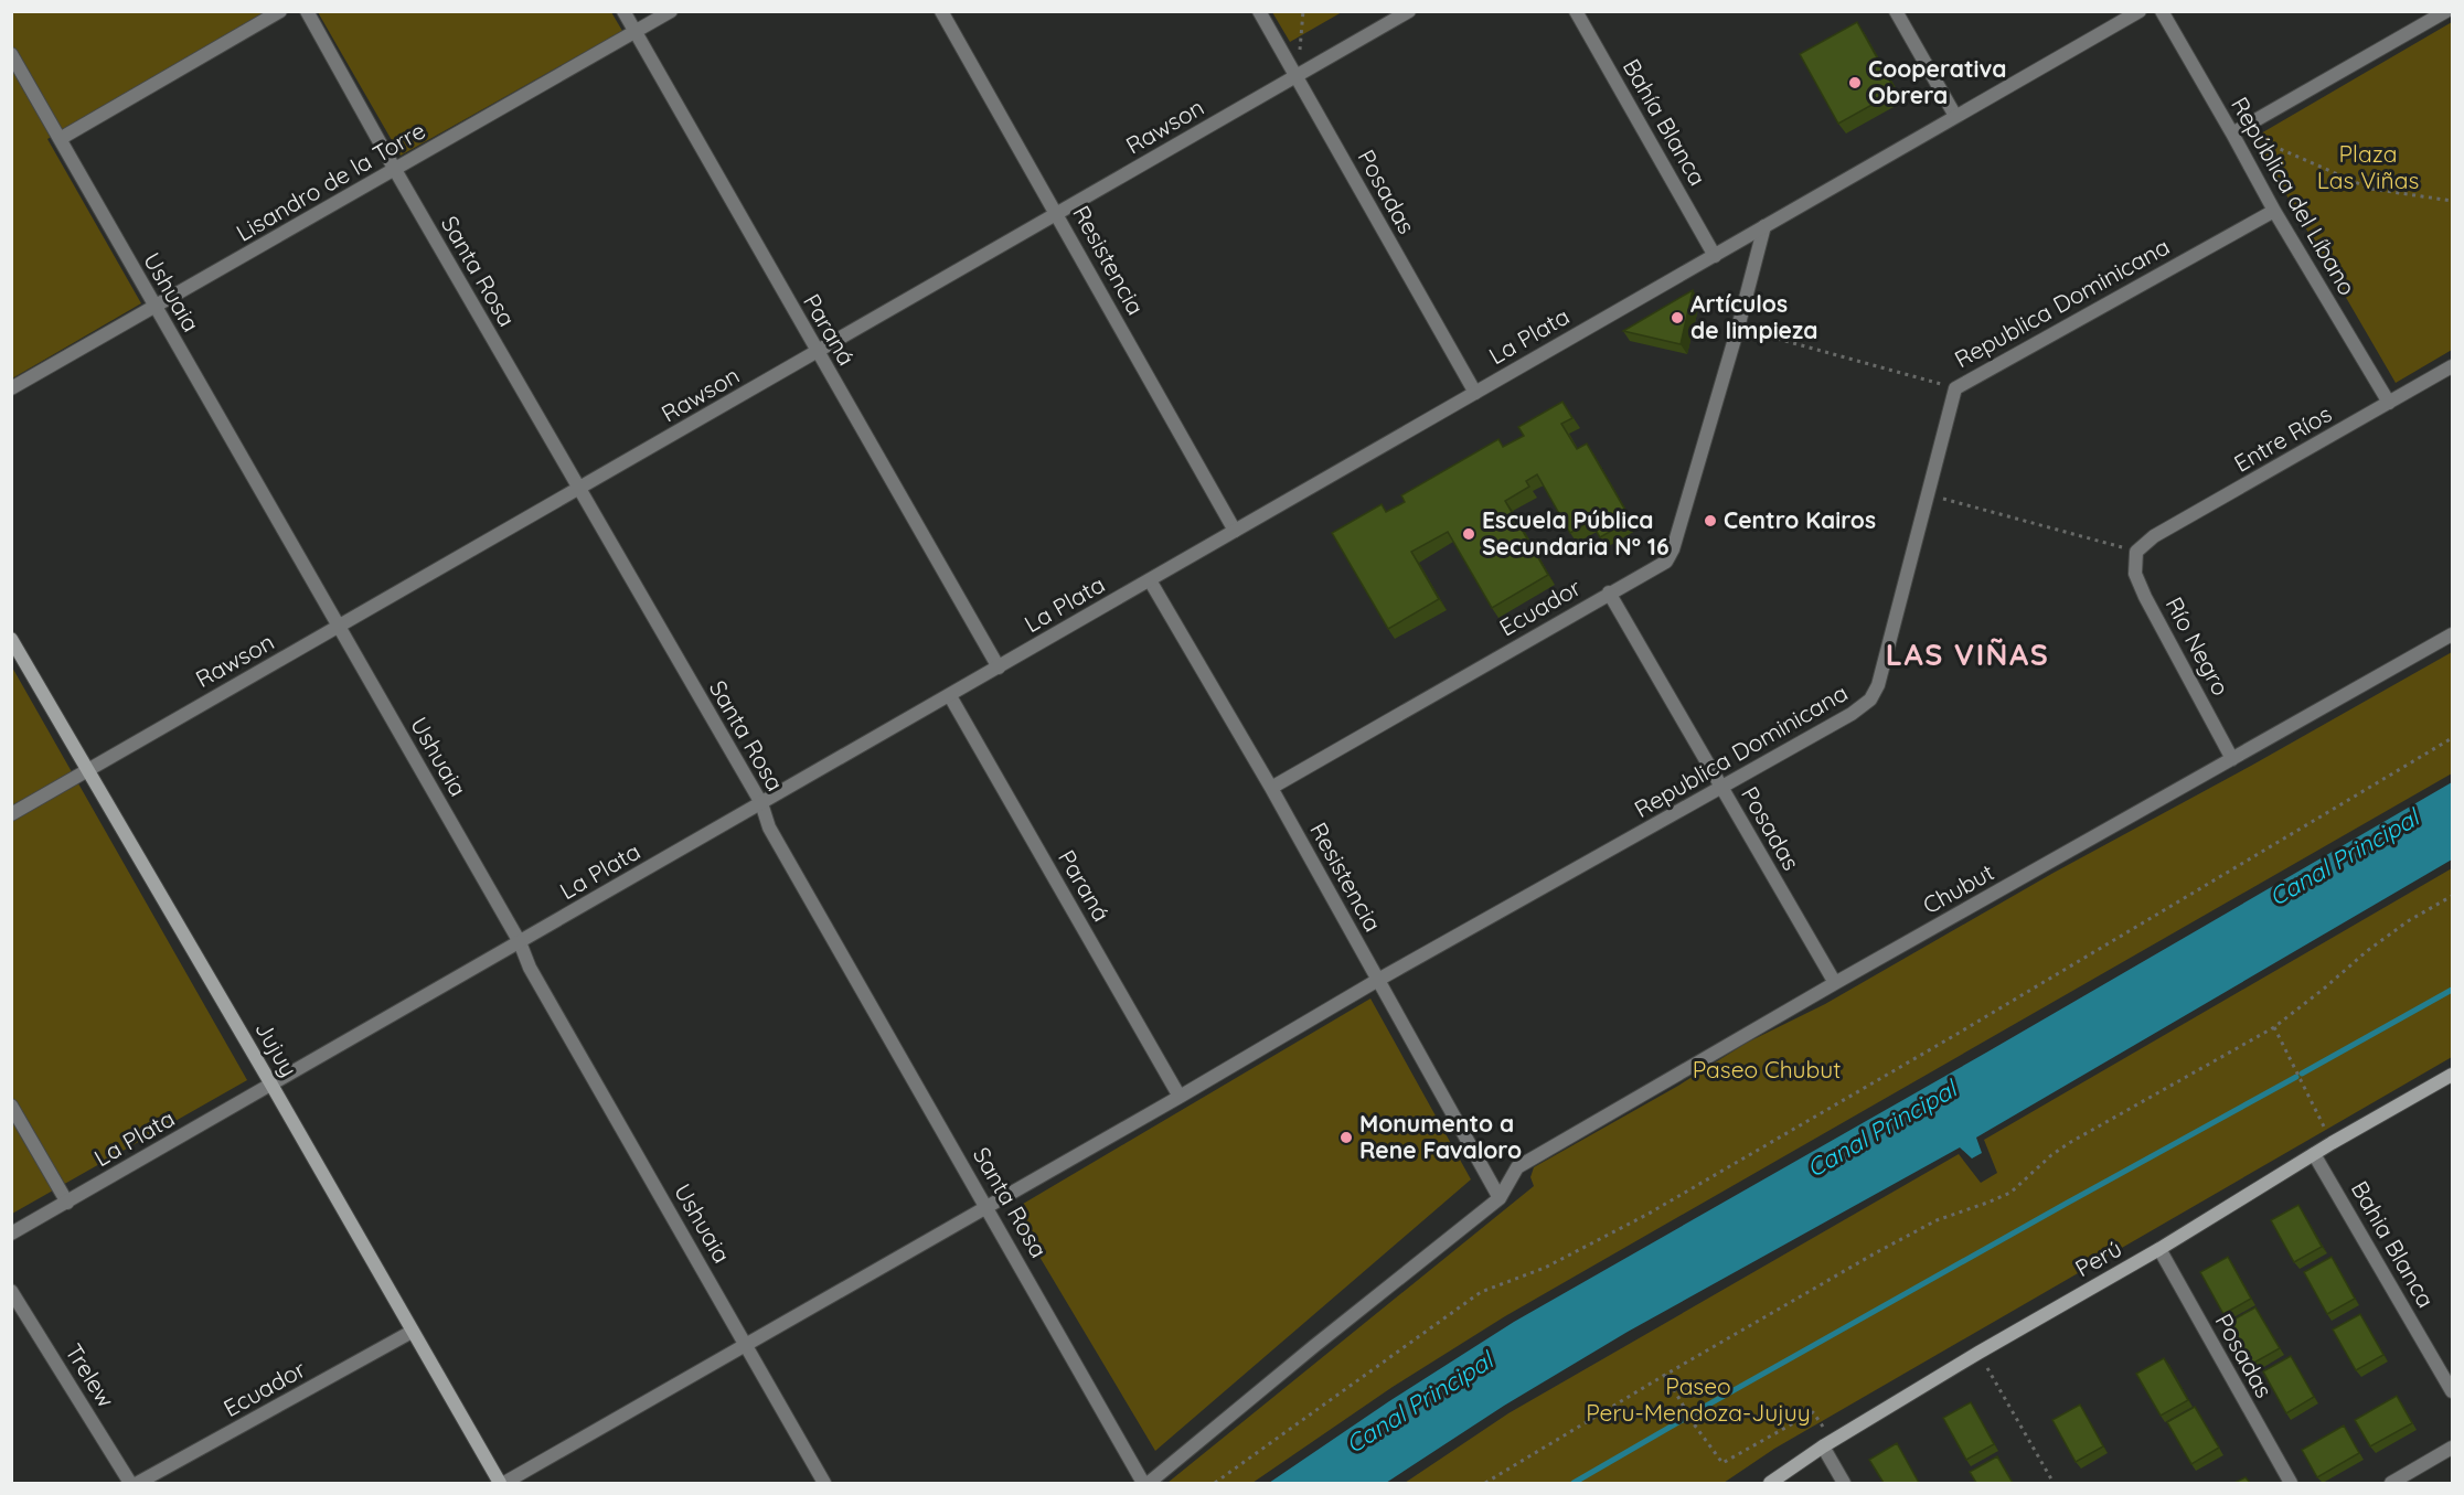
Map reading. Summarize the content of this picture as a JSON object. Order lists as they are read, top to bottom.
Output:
{
  "streets": {
    "main road": ["Jujuy", "Perú"],
    "street": [
      "Bahía Blanca",
      "Rawson",
      "Lisandro de la Torre",
      "Posadas",
      "República del Líbano",
      "Resistencia",
      "Santa Rosa",
      "Ushuaia",
      "Republica Dominicana",
      "Paraná",
      "La Plata",
      "Entre Ríos",
      "Ecuador",
      "Río Negro",
      "Chubut",
      "Bahia Blanca",
      "Trelew"
    ]
  },
  "crossings": [
    ["Bahía Blanca", "La Plata"],
    ["Rawson", "Posadas"],
    ["Rawson", "Resistencia"],
    ["Rawson", "Santa Rosa"],
    ["Rawson", "Ushuaia"],
    ["Rawson", "Paraná"],
    ["Rawson", "Jujuy"],
    ["Lisandro de la Torre", "Santa Rosa"],
    ["Lisandro de la Torre", "Ushuaia"],
    ["Lisandro de la Torre", "Paraná"],
    ["Posadas", "Republica Dominicana"],
    ["Posadas", "La Plata"],
    ["Posadas", "Ecuador"],
    ["Posadas", "Chubut"],
    ["Posadas", "Perú"],
    ["República del Líbano", "Republica Dominicana"],
    ["República del Líbano", "Entre Ríos"],
    ["Resistencia", "Republica Dominicana"],
    ["Resistencia", "La Plata"],
    ["Resistencia", "Ecuador"],
    ["Resistencia", "Chubut"],
    ["Santa Rosa", "Republica Dominicana"],
    ["Santa Rosa", "La Plata"],
    ["Ushuaia", "Republica Dominicana"],
    ["Ushuaia", "La Plata"],
    ["Republica Dominicana", "Paraná"],
    ["Republica Dominicana", "Jujuy"],
    ["Paraná", "La Plata"],
    ["La Plata", "Ecuador"],
    ["La Plata", "Jujuy"],
    ["Entre Ríos", "Río Negro"],
    ["Ecuador", "Jujuy"],
    ["Río Negro", "Chubut"],
    ["Bahia Blanca", "Perú"]
  ],
  "districts": ["LAS VIÑAS"],
  "water": ["Canal Principal"],
  "parks": ["Plaza Las Viñas", "Paseo Chubut", "Paseo Peru-Mendoza-Jujuy"],
  "places": [
    "Cooperativa Obrera",
    "Artículos de limpieza",
    "Centro Kairos",
    "Escuela Pública Secundaria N° 16",
    "Monumento a Rene Favaloro"
  ]
}
